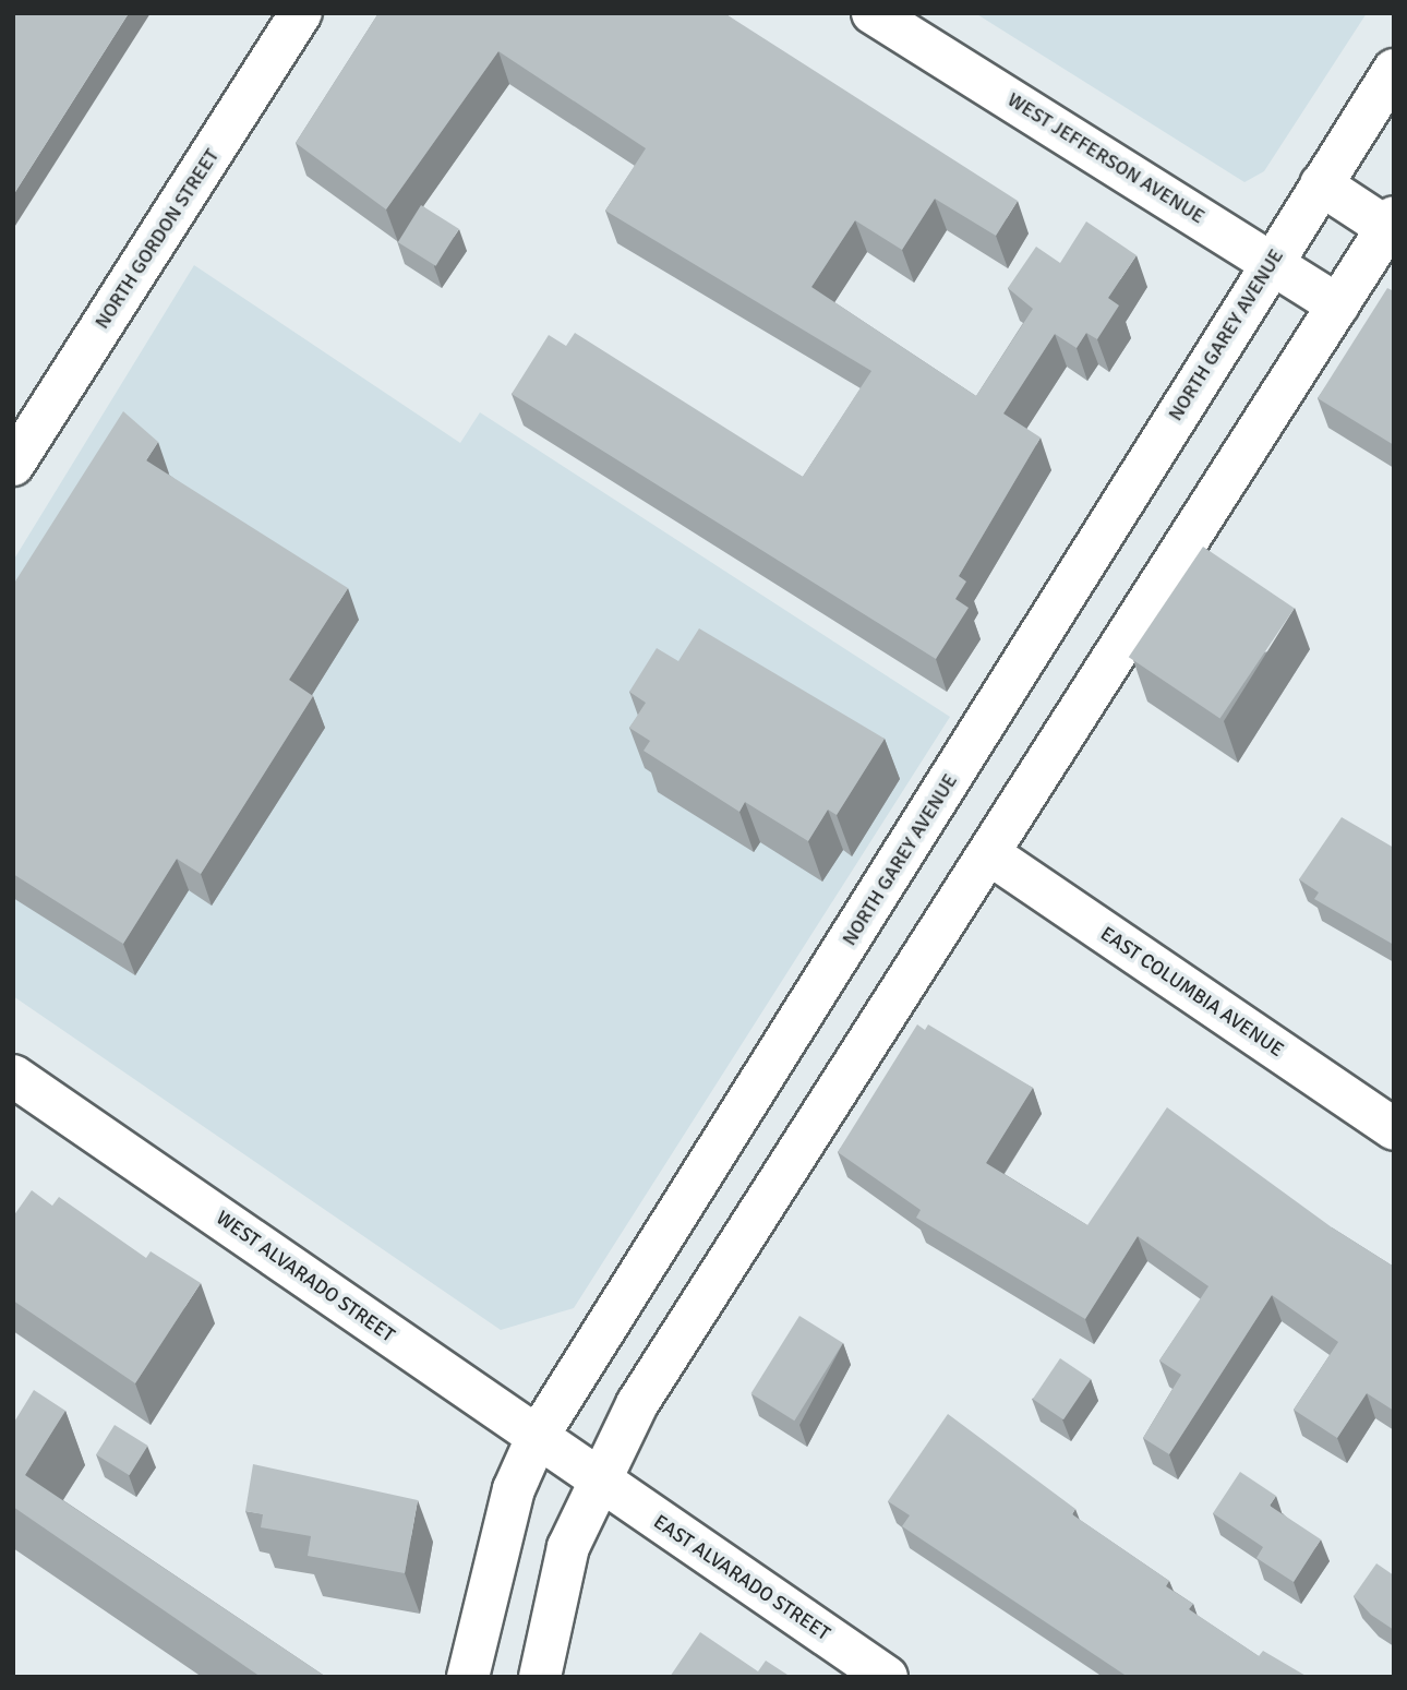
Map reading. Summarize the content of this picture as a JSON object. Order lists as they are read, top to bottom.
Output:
{
  "streets": {
    "main road": [
      "WEST JEFFERSON AVENUE",
      "NORTH GORDON STREET",
      "NORTH GAREY AVENUE",
      "EAST COLUMBIA AVENUE",
      "WEST ALVARADO STREET",
      "EAST ALVARADO STREET"
    ]
  },
  "crossings": [
    ["WEST JEFFERSON AVENUE", "NORTH GAREY AVENUE"],
    ["NORTH GAREY AVENUE", "WEST ALVARADO STREET"],
    ["WEST ALVARADO STREET", "EAST ALVARADO STREET"]
  ]
}
